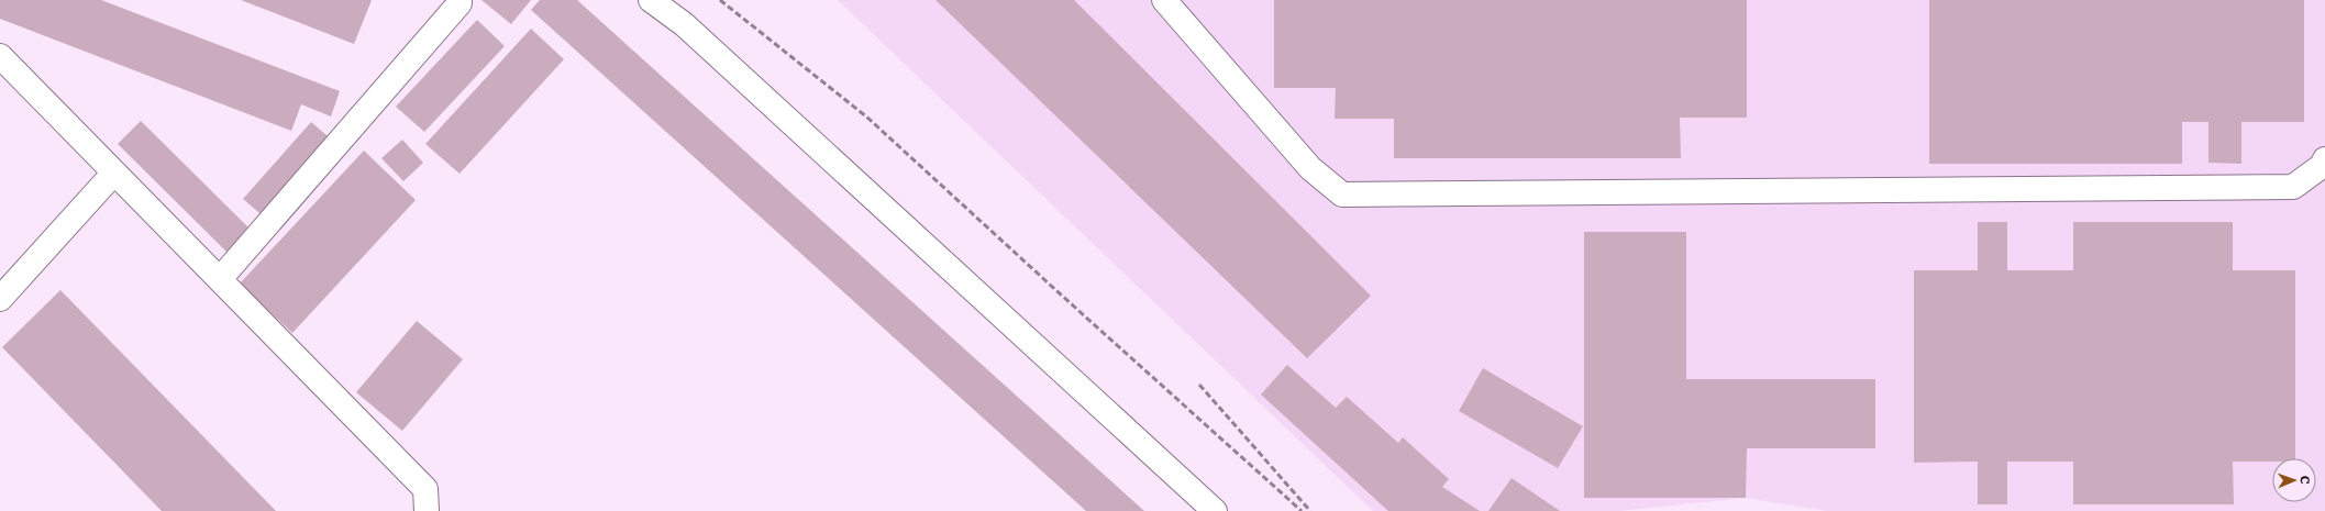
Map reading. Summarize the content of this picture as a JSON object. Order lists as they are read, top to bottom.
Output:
{
  "north": "right"
}
